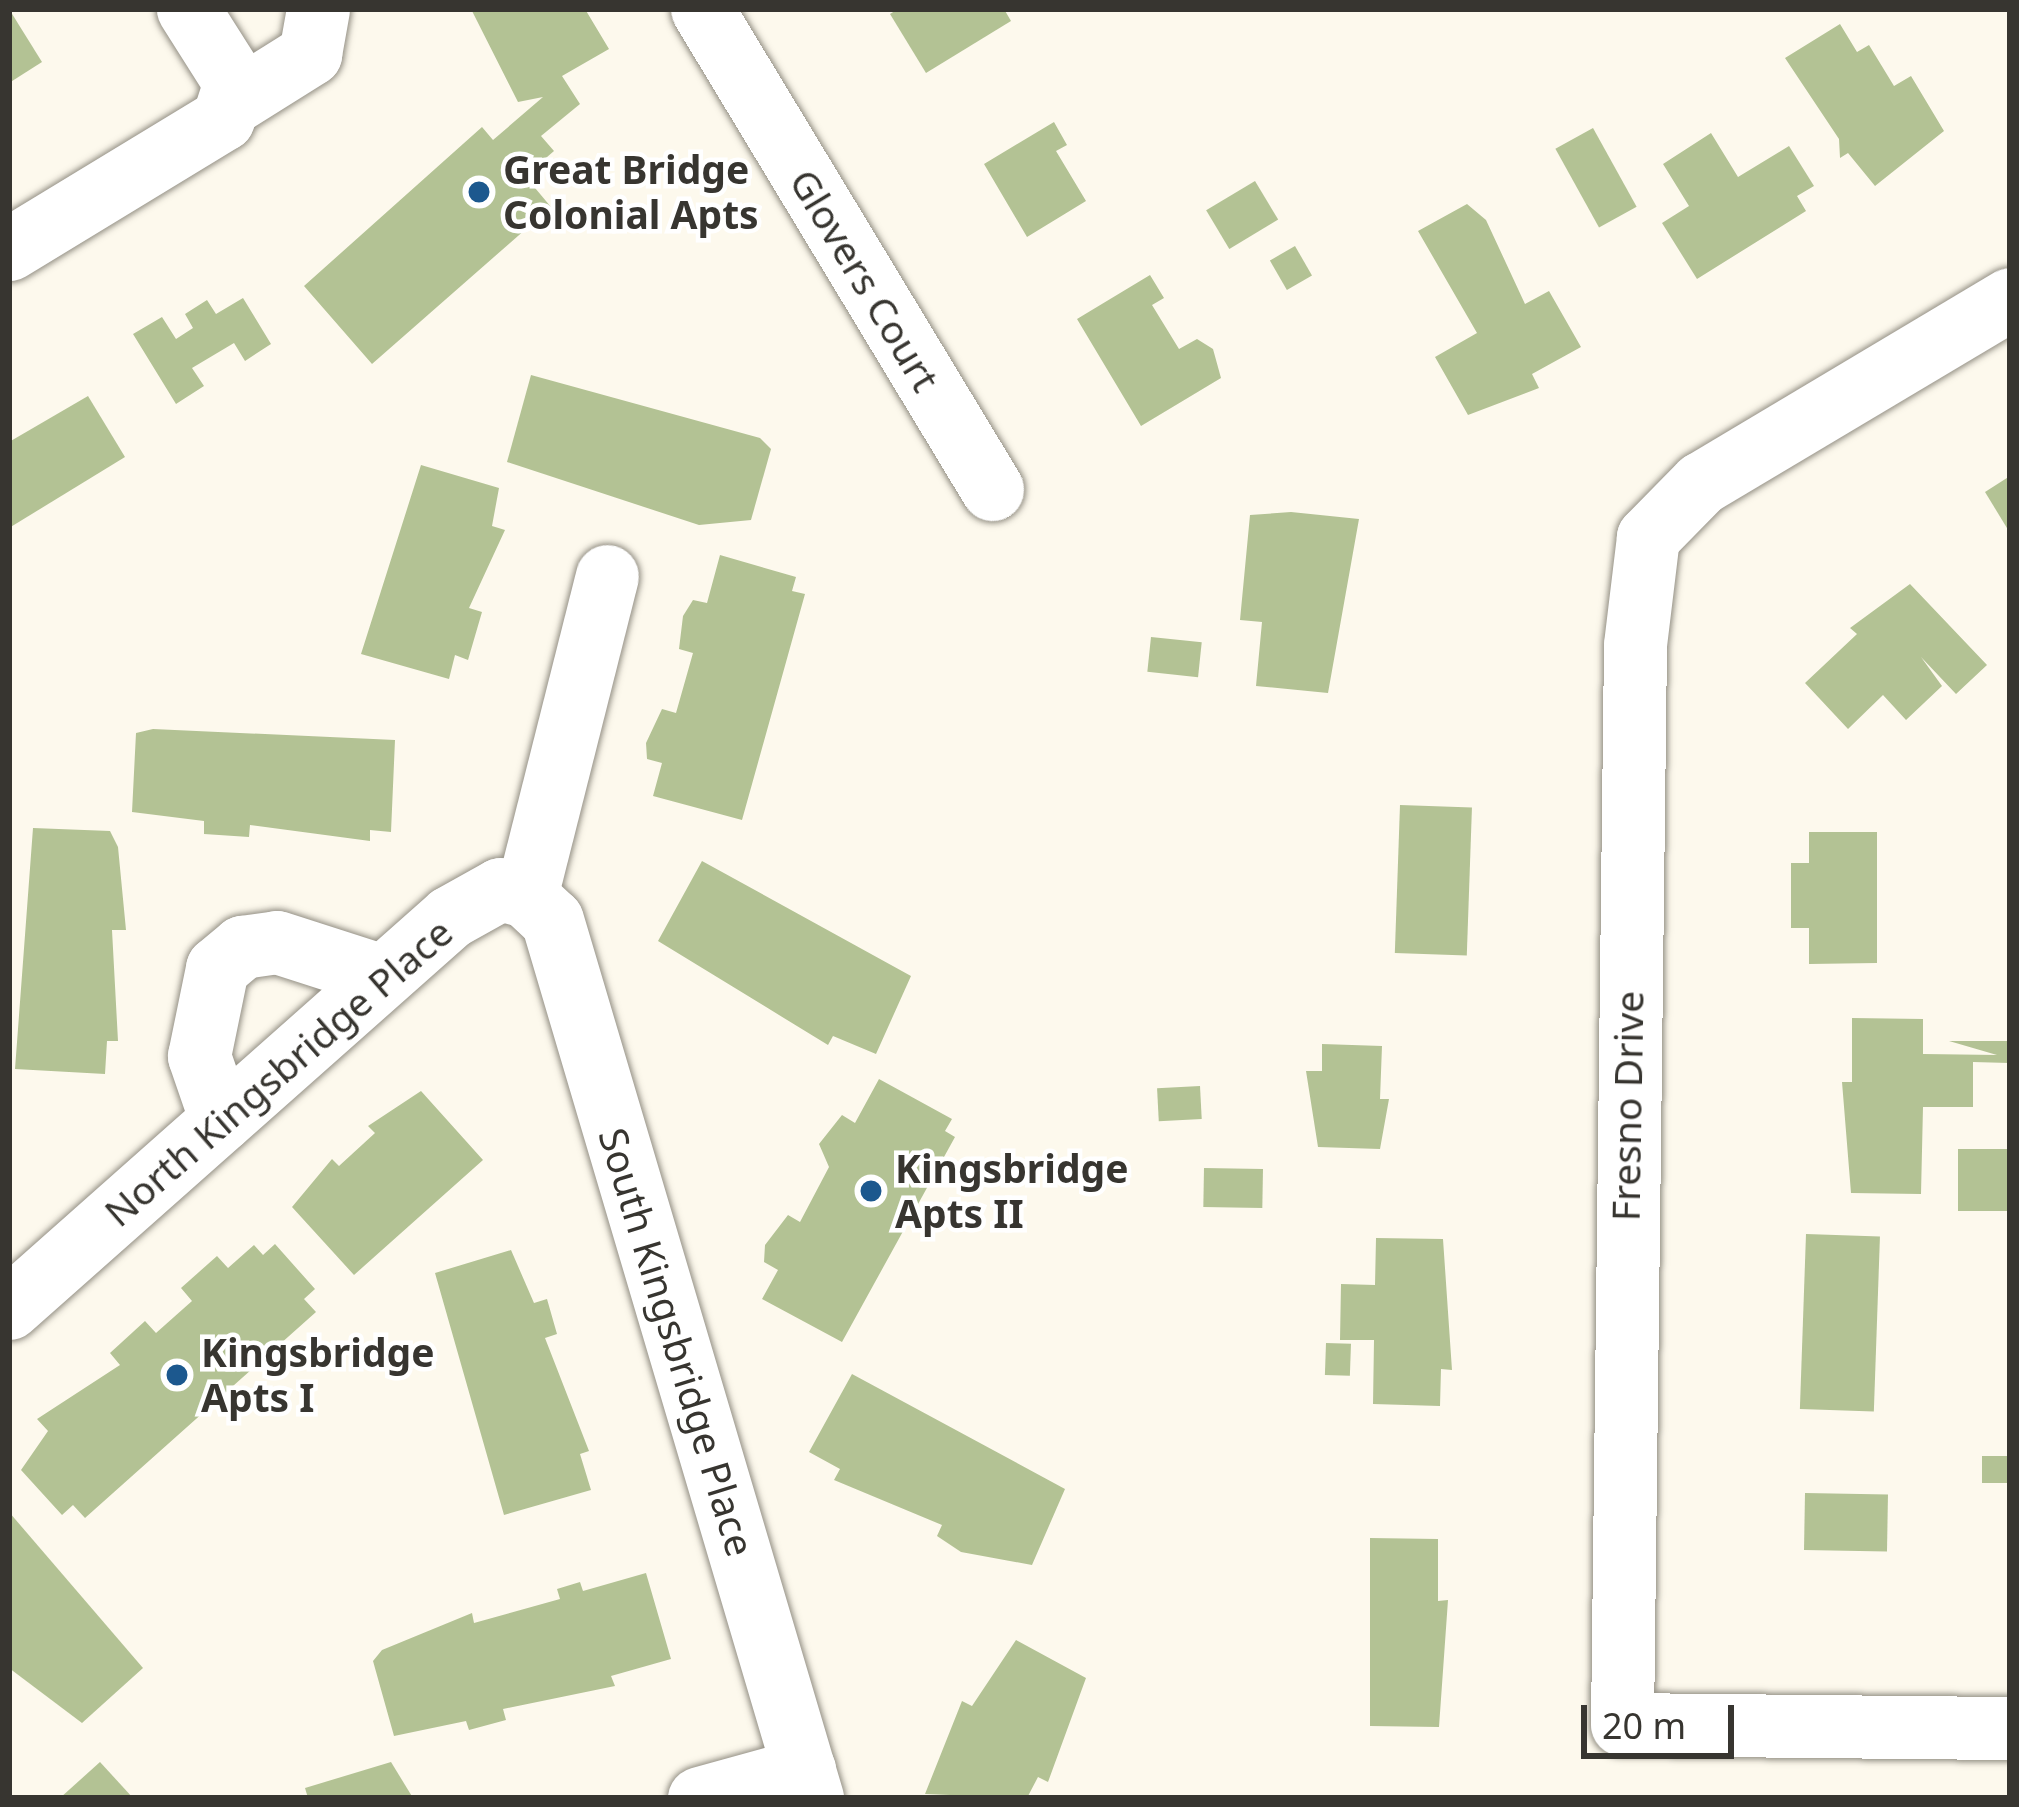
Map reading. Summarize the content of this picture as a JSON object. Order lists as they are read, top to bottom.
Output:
{
  "streets": {
    "street": [
      "Glovers Court",
      "North Kingsbridge Place",
      "Fresno Drive",
      "South Kingsbridge Place"
    ]
  },
  "crossings": [
    ["North Kingsbridge Place", "South Kingsbridge Place"]
  ],
  "places": ["Great Bridge Colonial Apts", "Kingsbridge Apts II", "Kingsbridge Apts I"],
  "scale_bar": "20 m"
}
